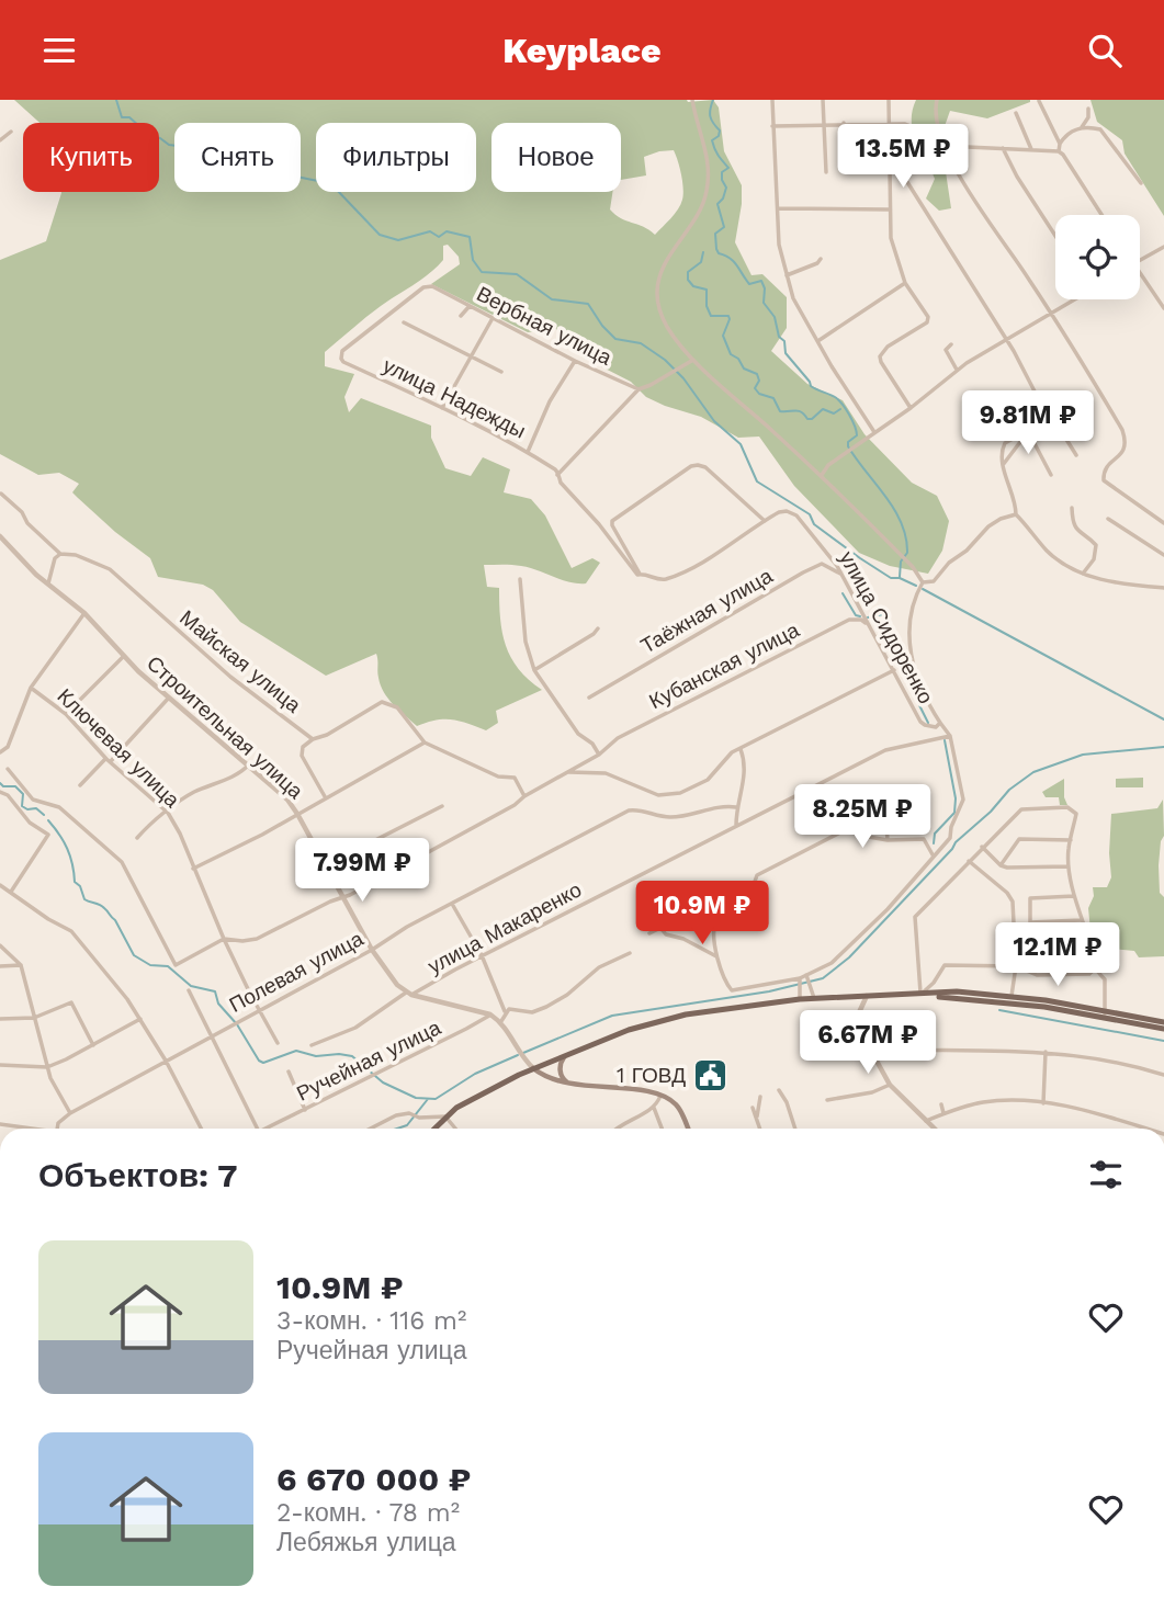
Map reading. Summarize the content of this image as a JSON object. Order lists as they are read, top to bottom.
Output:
{
  "streets": {
    "street": [
      "Вербная улица",
      "улица Надежды",
      "Таёжная улица",
      "улица Сидоренко",
      "Майская улица",
      "Кубанская улица",
      "Строительная улица",
      "Ключевая улица",
      "улица Макаренко",
      "Полевая улица",
      "Ручейная улица"
    ]
  },
  "crossings": [
    ["Вербная улица", "улица Надежды"],
    ["Таёжная улица", "улица Сидоренко"],
    ["улица Сидоренко", "Кубанская улица"],
    ["улица Сидоренко", "улица Макаренко"],
    ["Кубанская улица", "Строительная улица"],
    ["Кубанская улица", "Ключевая улица"],
    ["Строительная улица", "улица Макаренко"],
    ["Строительная улица", "Полевая улица"],
    ["Ключевая улица", "Полевая улица"]
  ],
  "places": {
    "public building": ["1 ГОВД"]
  },
  "page": {
    "header": "Keyplace",
    "chip": [
      "Купить",
      "Снять",
      "Фильтры",
      "Новое"
    ],
    "price": [
      "13.5M ₽",
      "9.81M ₽",
      "8.25M ₽",
      "7.99M ₽",
      "10.9M ₽",
      "12.1M ₽",
      "6.67M ₽"
    ],
    "heading": "Объектов: 7",
    "list": [
      {
        "name": "10.9M ₽",
        "note": "3-комн. · 116 m² · Ручейная улица"
      },
      {
        "name": "6 670 000 ₽",
        "note": "2-комн. · 78 m² · Лебяжья улица"
      }
    ]
  }
}
